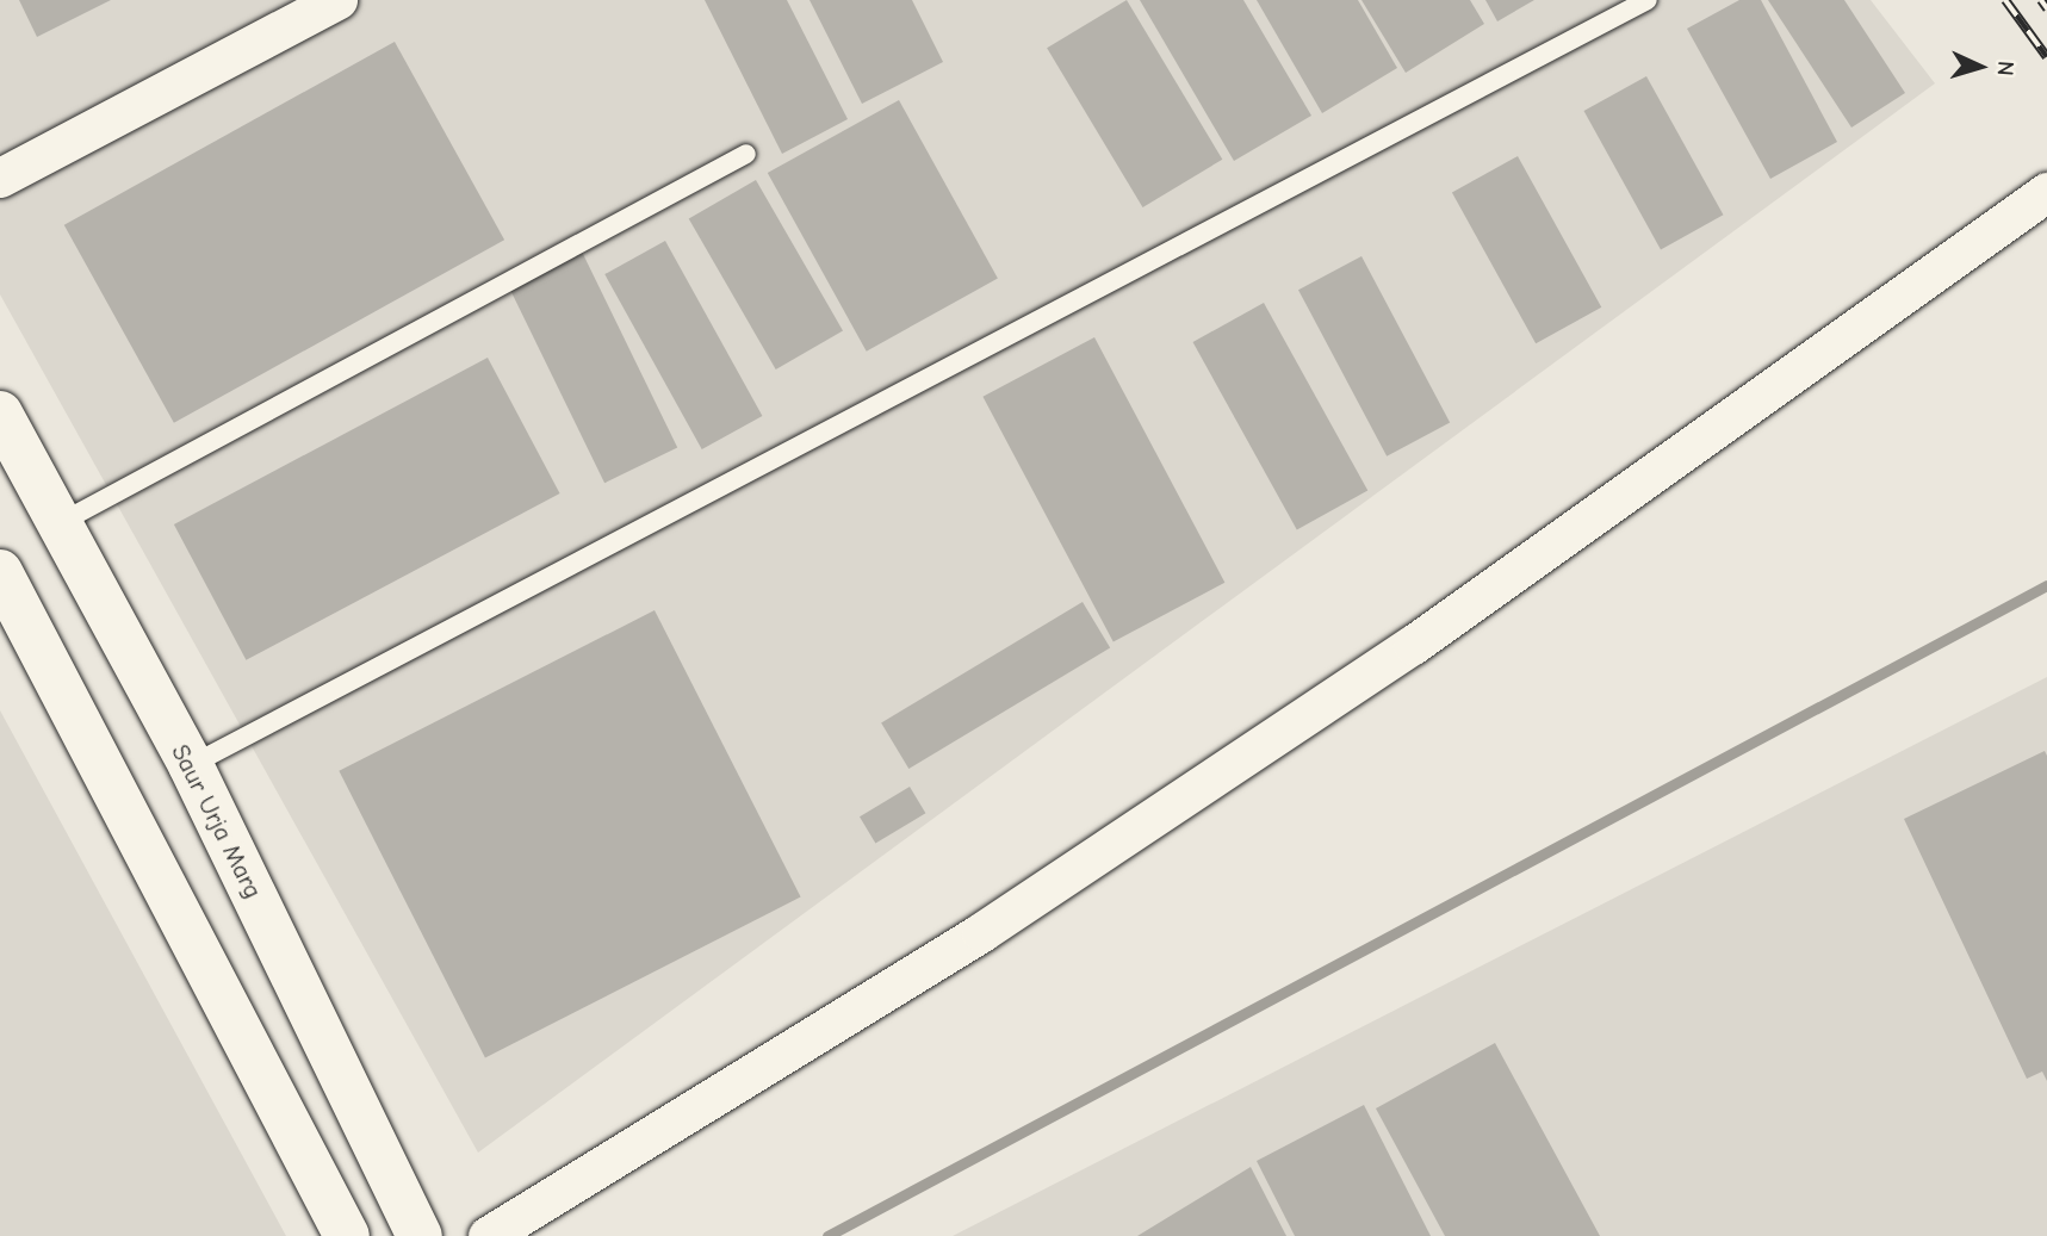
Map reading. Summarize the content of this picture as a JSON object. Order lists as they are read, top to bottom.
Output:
{
  "streets": {
    "street": ["Saur Urja Marg"]
  },
  "north": "right"
}
